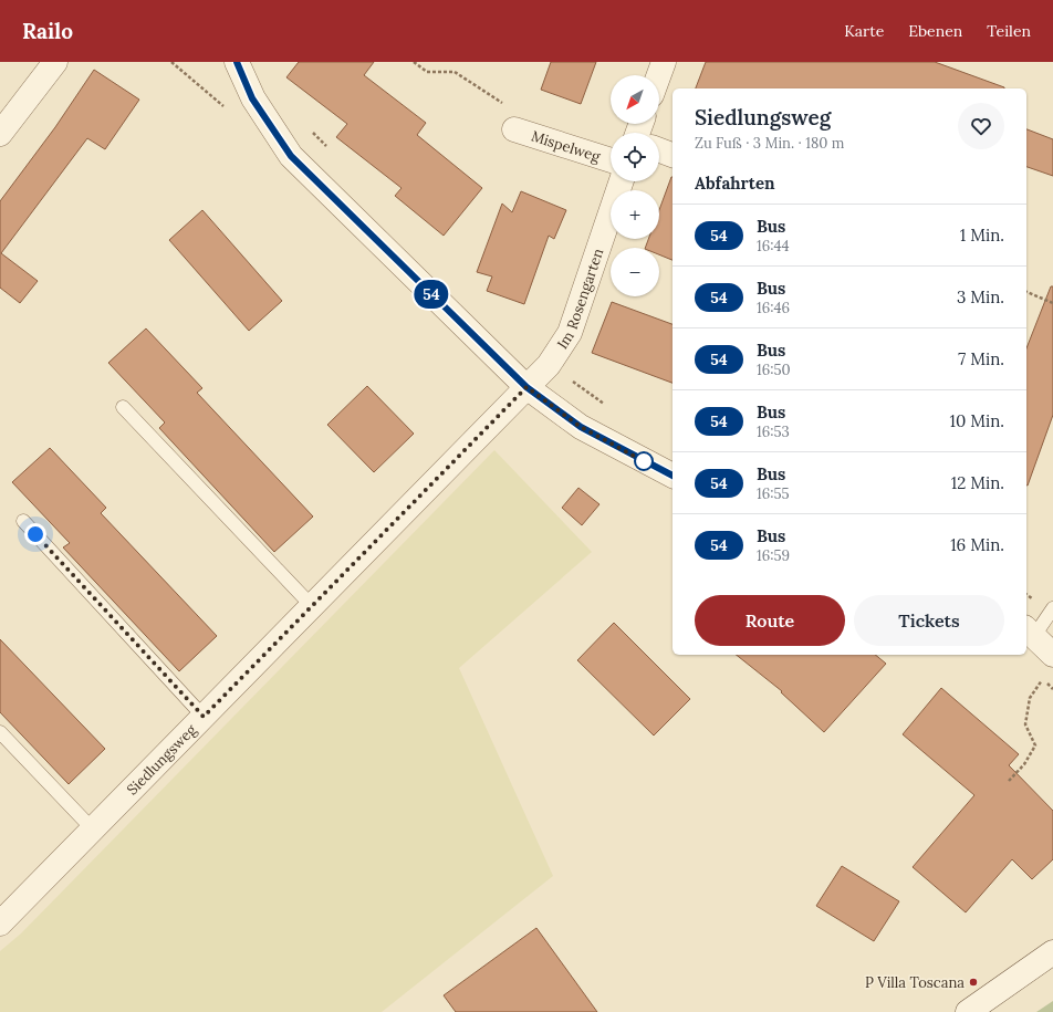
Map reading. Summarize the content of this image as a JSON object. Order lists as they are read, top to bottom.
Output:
{
  "streets": {
    "street": ["Mispelweg", "Im Rosengarten", "Siedlungsweg"]
  },
  "crossings": [
    ["Im Rosengarten", "Siedlungsweg"]
  ],
  "places": ["P Villa Toscana"],
  "lines": ["bus line 54"],
  "north": "bottom left",
  "page": {
    "header": "Railo",
    "nav": ["Karte", "Ebenen", "Teilen"],
    "on_map": "54",
    "map_buttons": ["+", "−"],
    "heading": [
      ["Siedlungsweg", "Zu Fuß · 3 Min. · 180 m"],
      "Abfahrten"
    ],
    "list": [
      {
        "mark": "54",
        "name": "Bus",
        "note": "16:44",
        "value": "1 Min."
      },
      {
        "mark": "54",
        "name": "Bus",
        "note": "16:46",
        "value": "3 Min."
      },
      {
        "mark": "54",
        "name": "Bus",
        "note": "16:50",
        "value": "7 Min."
      },
      {
        "mark": "54",
        "name": "Bus",
        "note": "16:53",
        "value": "10 Min."
      },
      {
        "mark": "54",
        "name": "Bus",
        "note": "16:55",
        "value": "12 Min."
      },
      {
        "mark": "54",
        "name": "Bus",
        "note": "16:59",
        "value": "16 Min."
      }
    ],
    "buttons": ["Route", "Tickets"]
  }
}
